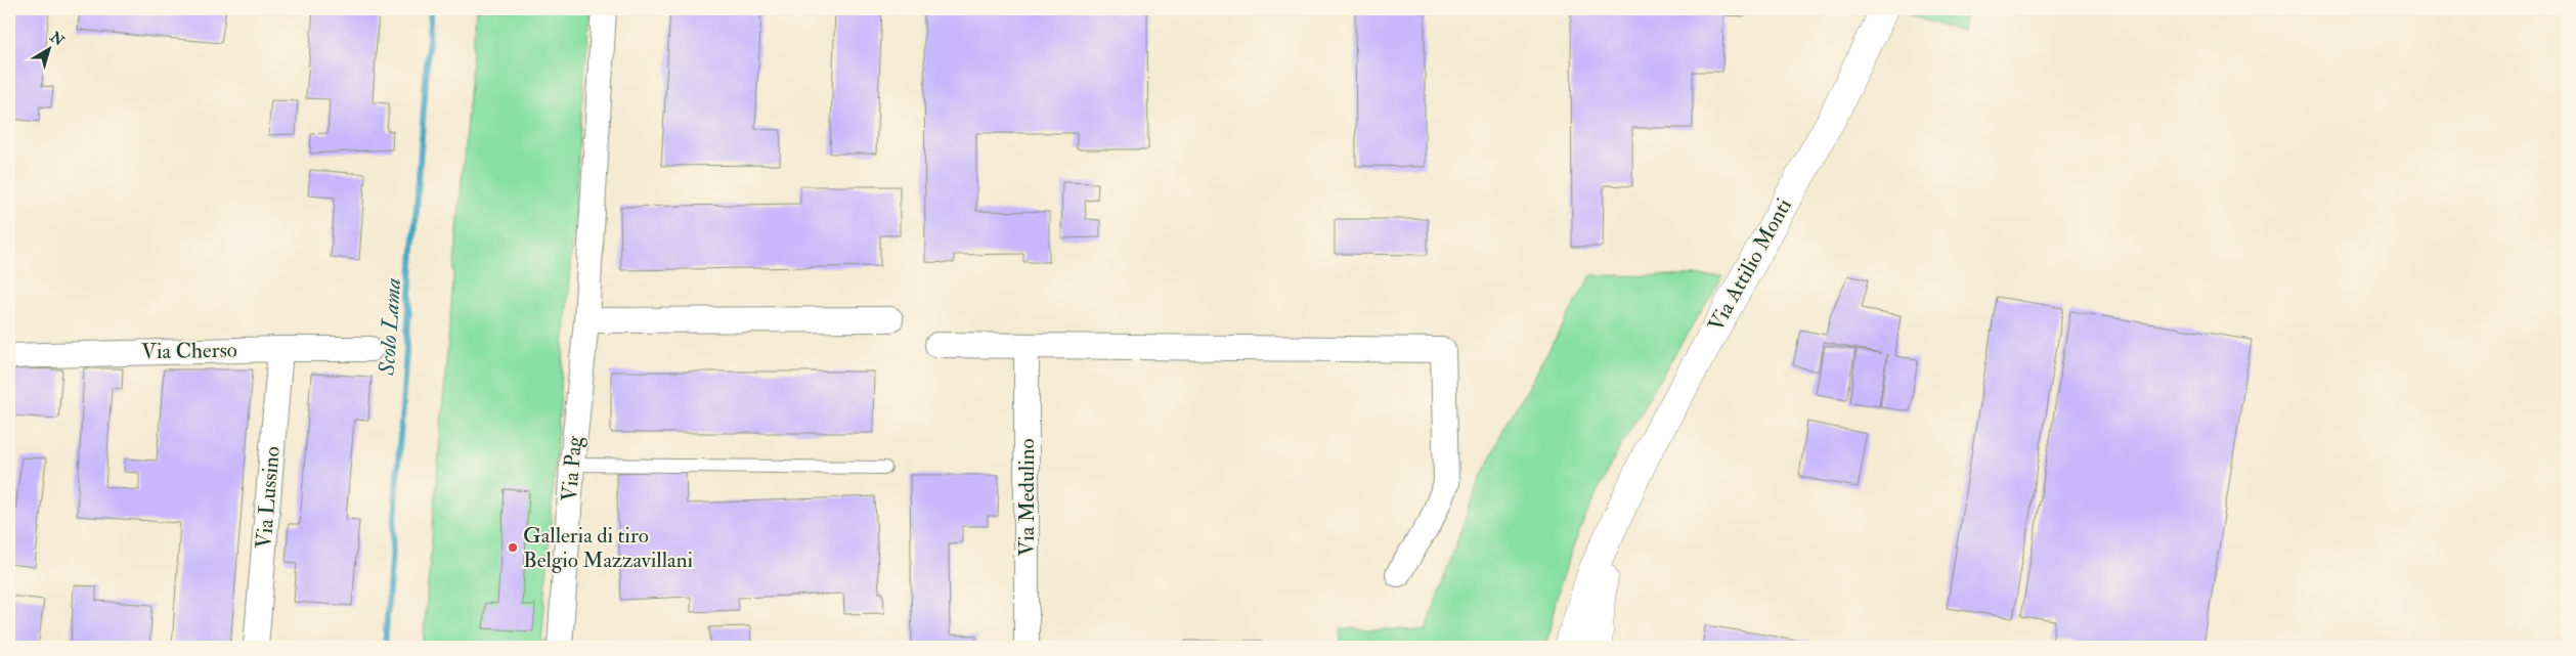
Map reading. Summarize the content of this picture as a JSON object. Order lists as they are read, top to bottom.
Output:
{
  "streets": {
    "main road": ["Via Attilio Monti"],
    "street": [
      "Via Cherso",
      "Via Pag",
      "Via Lussino",
      "Via Medulino"
    ]
  },
  "crossings": [
    ["Via Cherso", "Via Lussino"]
  ],
  "water": ["Scolo Lama"],
  "places": ["Galleria di tiro Belgio Mazzavillani"],
  "north": "top right"
}
